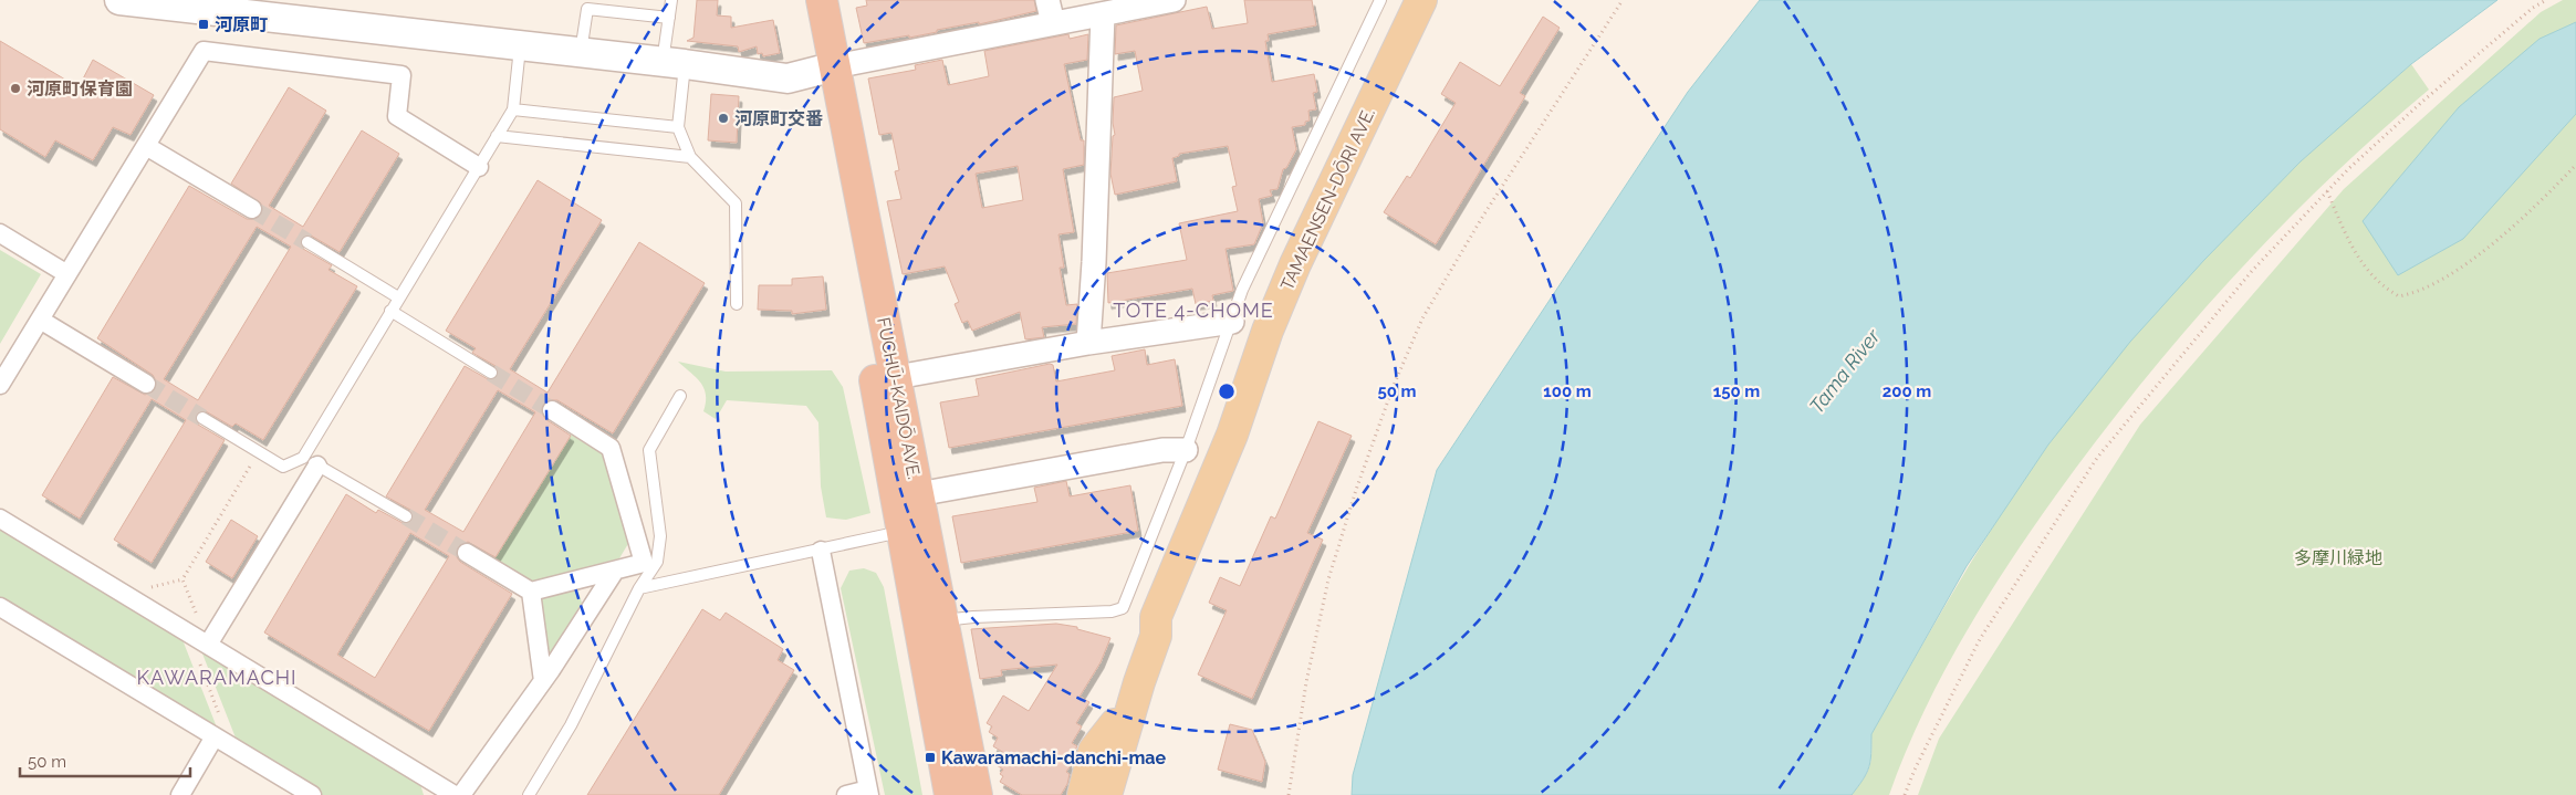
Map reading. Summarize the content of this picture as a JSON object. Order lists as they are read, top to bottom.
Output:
{
  "streets": {
    "highway": ["FUCHŪ-KAIDŌ AVE."],
    "main road": ["TAMAENSEN-DŌRI AVE."]
  },
  "districts": ["TOTE 4-CHOME", "KAWARAMACHI"],
  "water": ["Tama River"],
  "parks": ["多摩川緑地"],
  "places": {
    "transit": ["河原町", "Kawaramachi-danchi-mae"],
    "other": ["河原町保育園", "河原町交番"]
  },
  "scale_bar": "50 m",
  "rings": [
    "50 m",
    "100 m",
    "150 m",
    "200 m"
  ]
}
